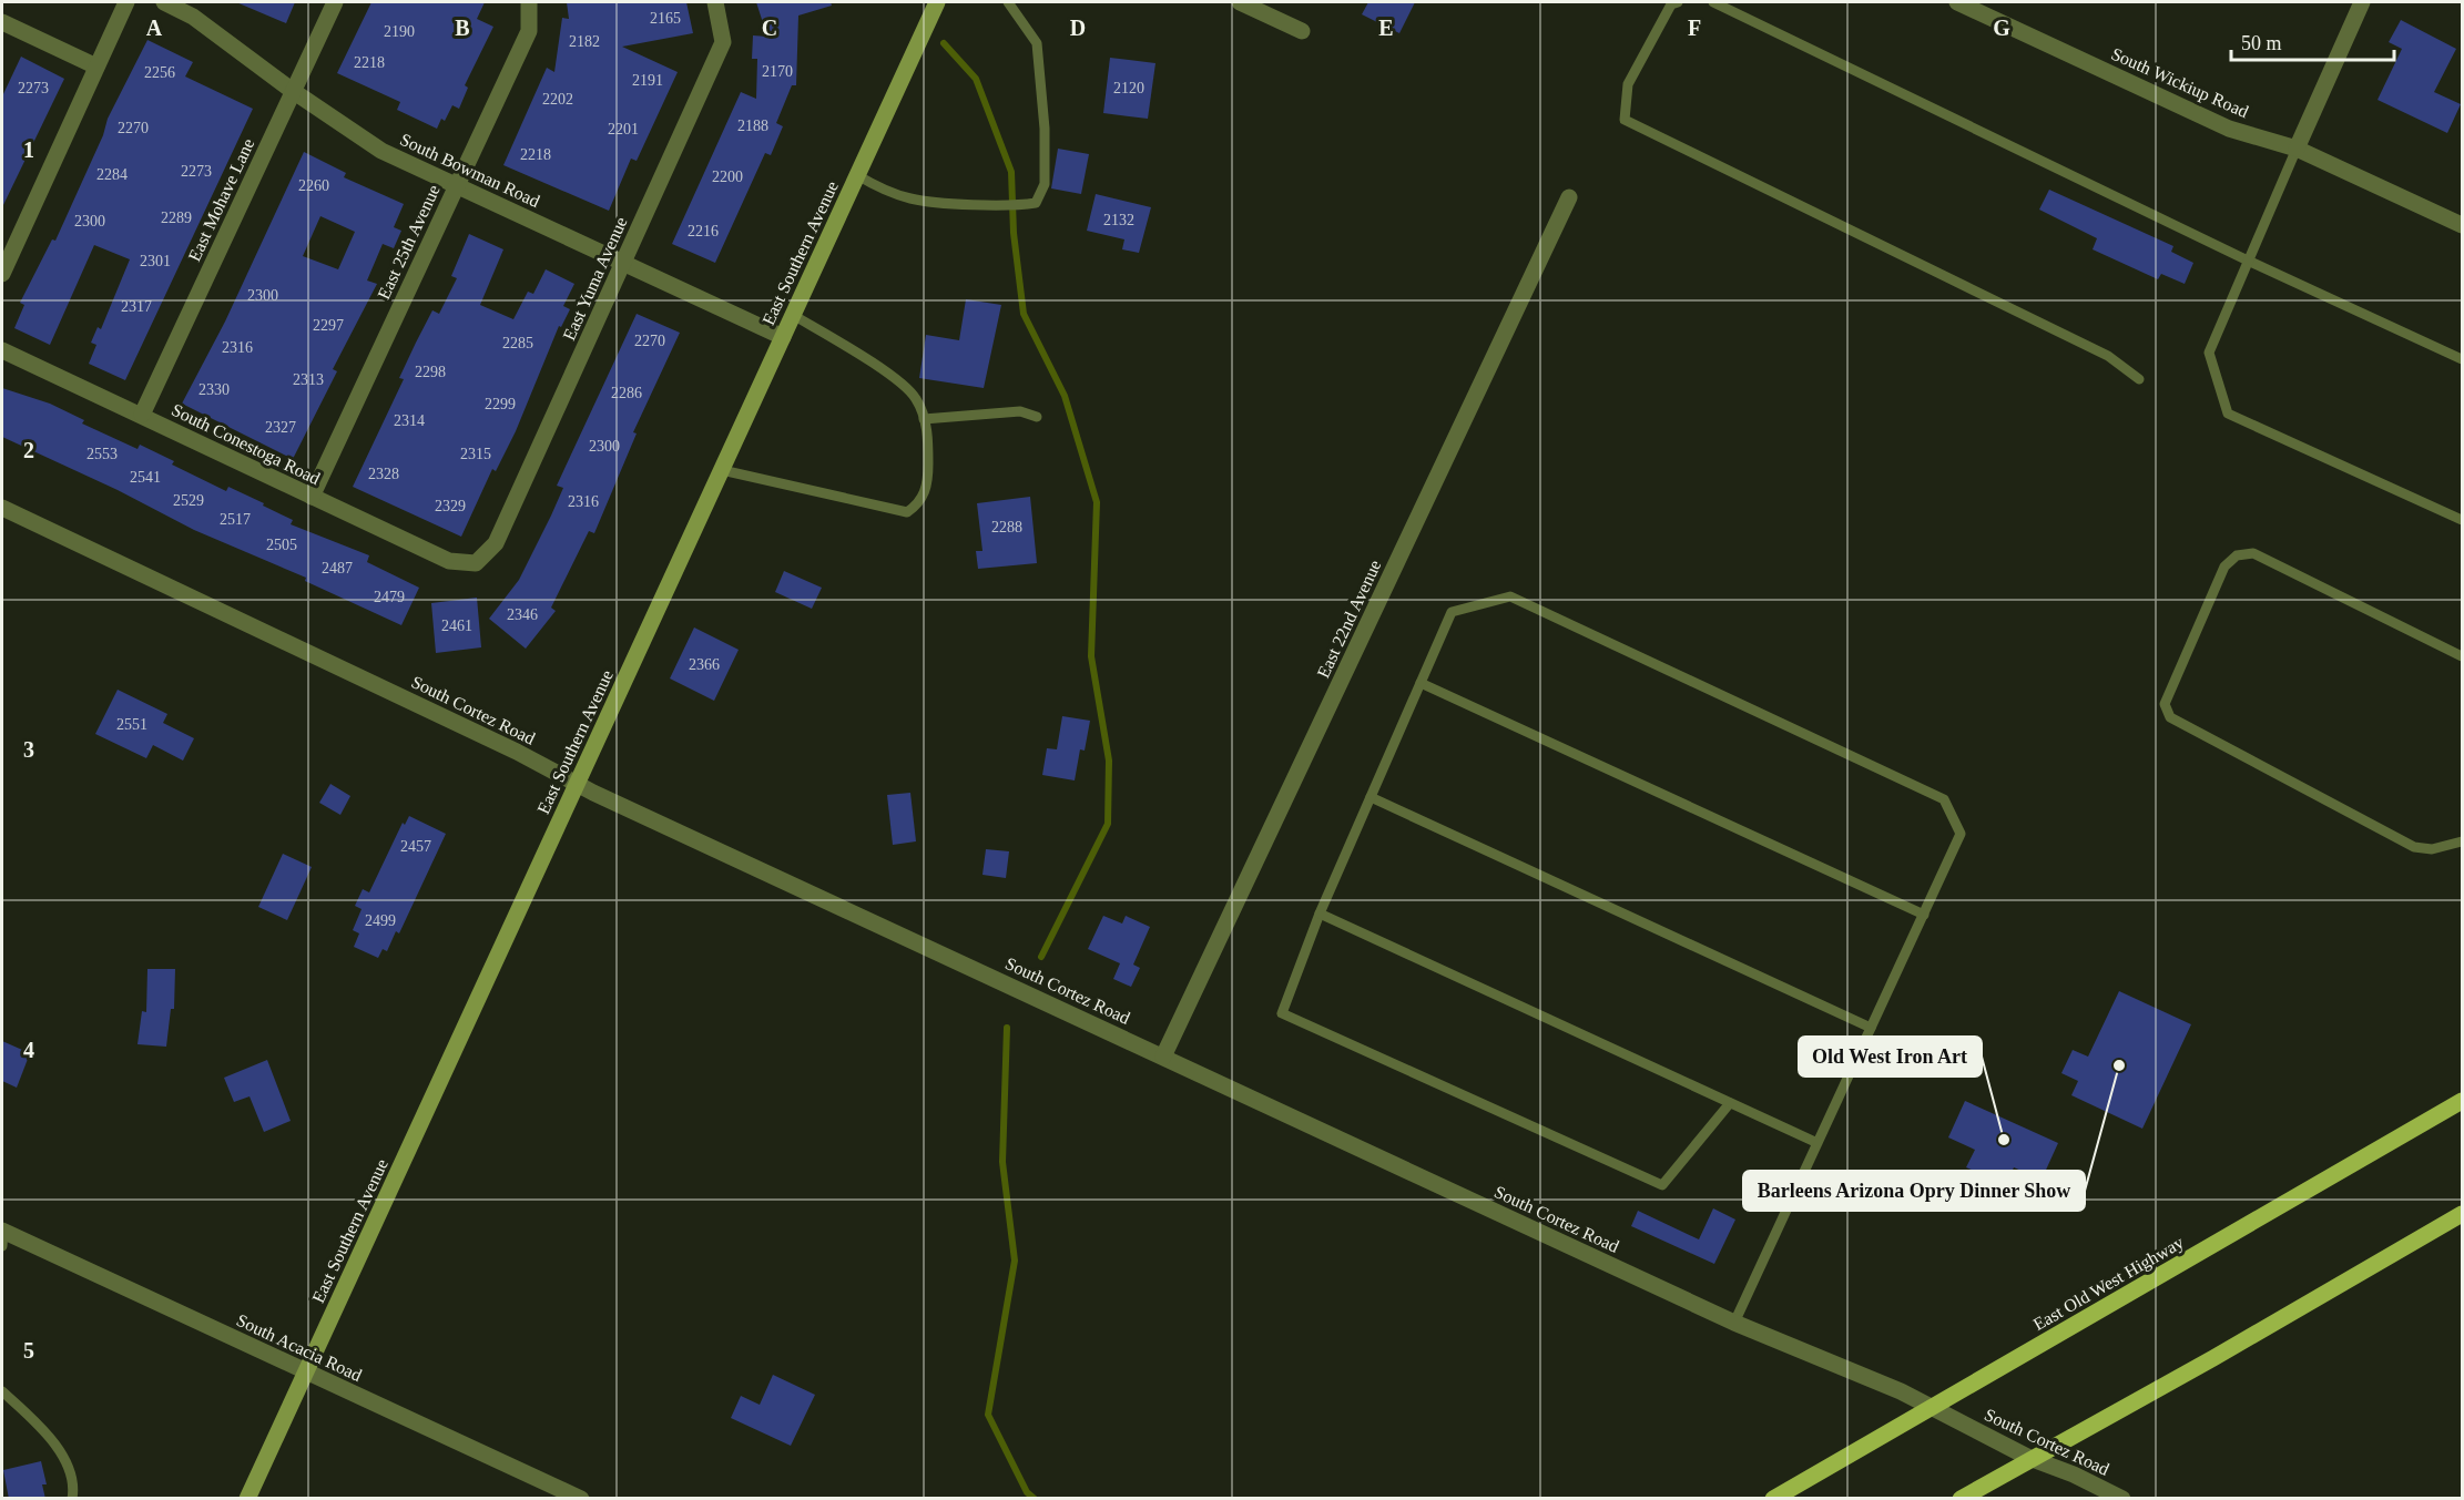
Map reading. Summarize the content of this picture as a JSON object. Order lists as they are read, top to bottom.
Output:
{
  "streets": {
    "main road": ["East Old West Highway"],
    "street": [
      "South Wickiup Road",
      "South Bowman Road",
      "East Mohave Lane",
      "East 25th Avenue",
      "East Southern Avenue",
      "East Yuma Avenue",
      "South Conestoga Road",
      "East 22nd Avenue",
      "South Cortez Road",
      "South Acacia Road"
    ]
  },
  "crossings": [
    ["South Bowman Road", "East Mohave Lane"],
    ["South Bowman Road", "East 25th Avenue"],
    ["South Bowman Road", "East Southern Avenue"],
    ["South Bowman Road", "East Yuma Avenue"],
    ["East Mohave Lane", "South Conestoga Road"],
    ["East 25th Avenue", "South Conestoga Road"],
    ["East Southern Avenue", "South Cortez Road"],
    ["East Southern Avenue", "South Acacia Road"],
    ["East Yuma Avenue", "South Conestoga Road"],
    ["East 22nd Avenue", "South Cortez Road"],
    ["South Cortez Road", "East Old West Highway"]
  ],
  "places": ["Barleens Arizona Opry Dinner Show", "Old West Iron Art"],
  "house_numbers": [
    "2165",
    "2190",
    "2182",
    "2218",
    "2170",
    "2256",
    "2191",
    "2273",
    "2120",
    "2202",
    "2188",
    "2270",
    "2201",
    "2218",
    "2273",
    "2284",
    "2200",
    "2260",
    "2289",
    "2132",
    "2300",
    "2216",
    "2301",
    "2300",
    "2317",
    "2297",
    "2270",
    "2285",
    "2316",
    "2298",
    "2313",
    "2330",
    "2286",
    "2299",
    "2314",
    "2327",
    "2300",
    "2553",
    "2315",
    "2328",
    "2541",
    "2529",
    "2316",
    "2329",
    "2517",
    "2288",
    "2505",
    "2487",
    "2479",
    "2346",
    "2461",
    "2366",
    "2551",
    "2457",
    "2499"
  ],
  "scale_bar": "50 m",
  "grid": {
    "columns": [
      "A",
      "B",
      "C",
      "D",
      "E",
      "F",
      "G"
    ],
    "rows": [
      "1",
      "2",
      "3",
      "4",
      "5"
    ]
  }
}
